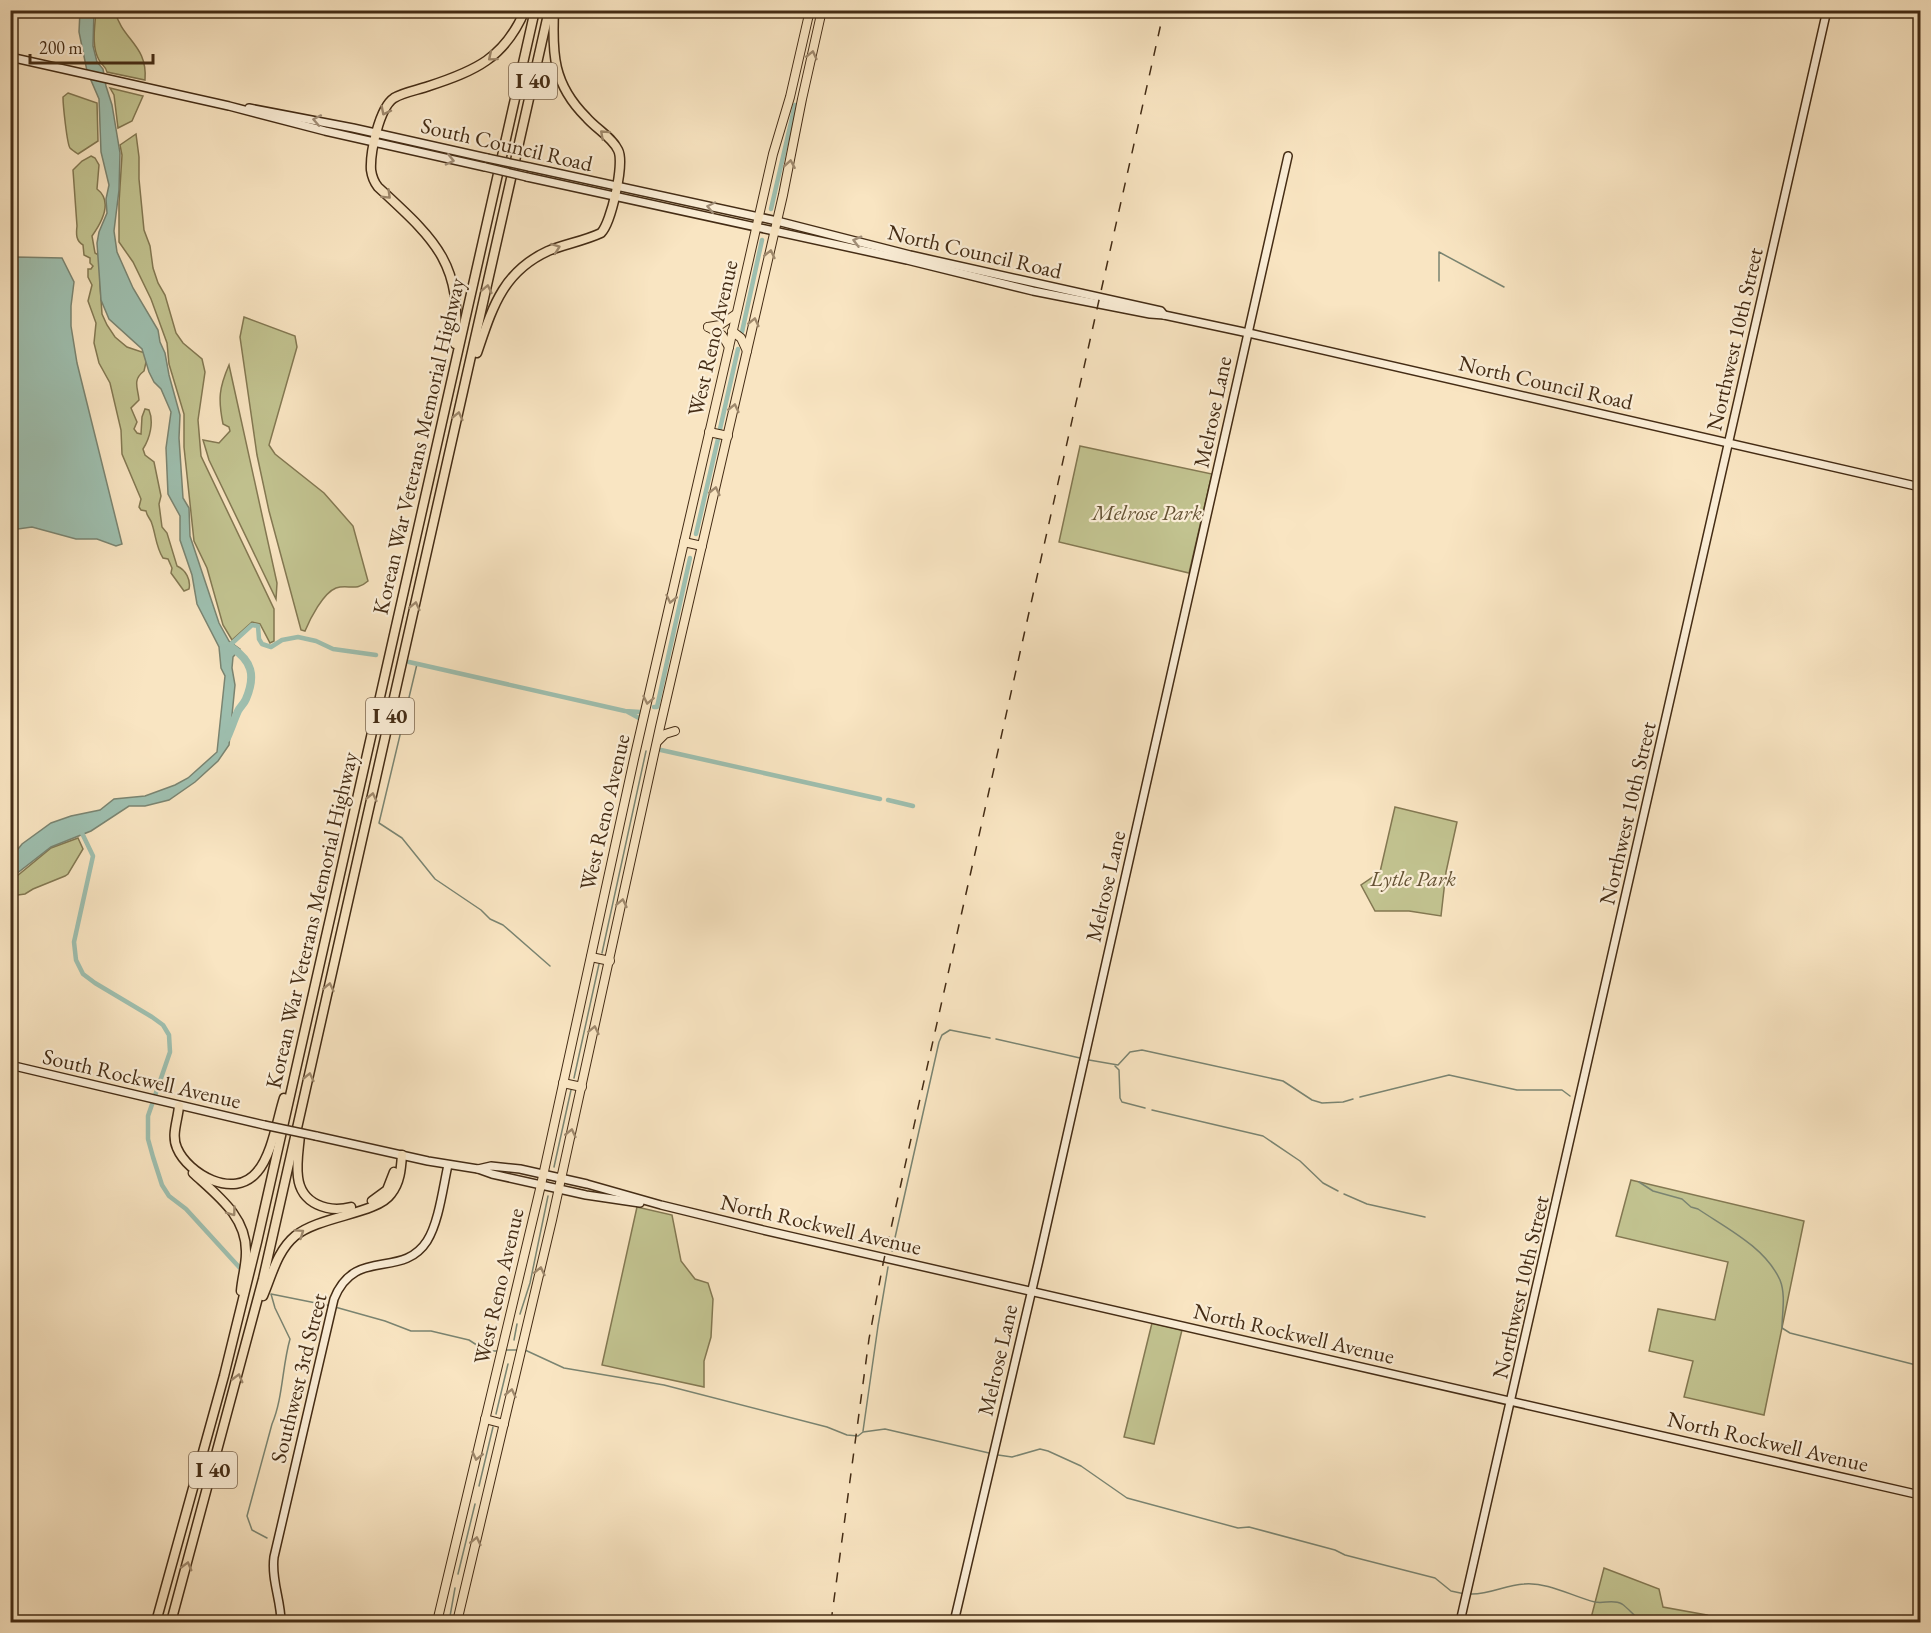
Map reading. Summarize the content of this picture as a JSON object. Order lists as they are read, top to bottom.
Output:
{
  "streets": {
    "highway": ["I 40", "Korean War Veterans Memorial Highway"],
    "main road": [
      "South Council Road",
      "North Council Road",
      "West Reno Avenue",
      "Northwest 10th Street",
      "Melrose Lane",
      "South Rockwell Avenue",
      "North Rockwell Avenue",
      "Southwest 3rd Street"
    ]
  },
  "crossings": [
    ["South Council Road", "North Council Road"],
    ["South Council Road", "West Reno Avenue"],
    ["North Council Road", "West Reno Avenue"],
    ["North Council Road", "Northwest 10th Street"],
    ["North Council Road", "Melrose Lane"],
    ["West Reno Avenue", "North Rockwell Avenue"],
    ["Northwest 10th Street", "North Rockwell Avenue"],
    ["Melrose Lane", "North Rockwell Avenue"],
    ["South Rockwell Avenue", "North Rockwell Avenue"],
    ["South Rockwell Avenue", "Southwest 3rd Street"]
  ],
  "parks": ["Melrose Park", "Lytle Park"],
  "scale_bar": "200 m"
}
